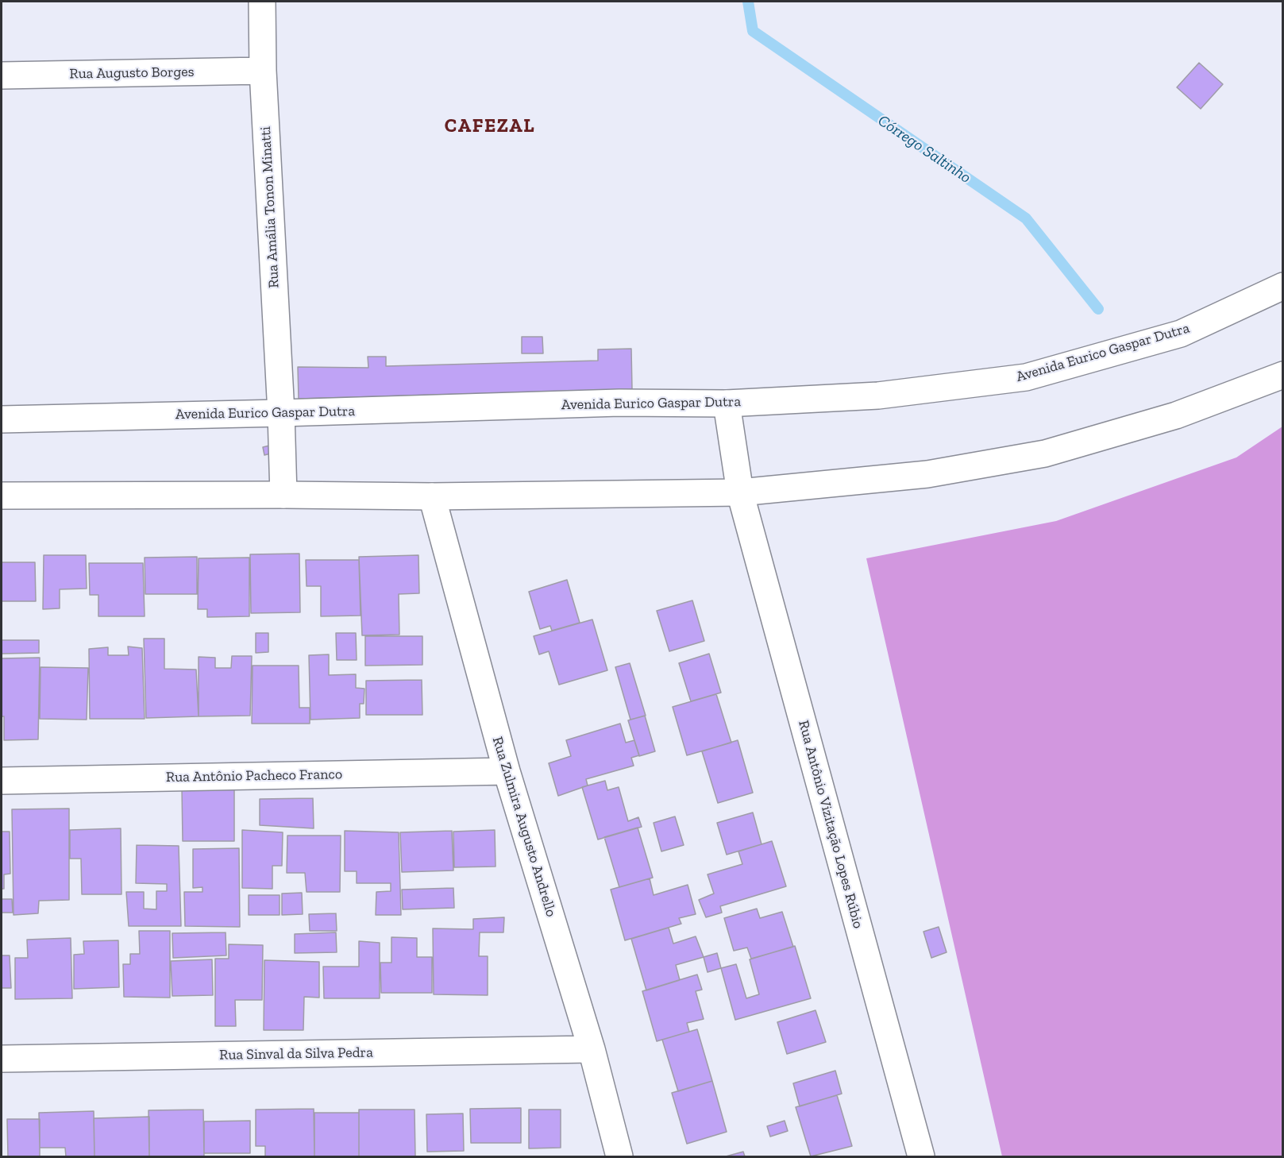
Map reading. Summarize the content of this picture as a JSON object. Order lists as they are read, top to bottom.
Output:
{
  "streets": {
    "street": [
      "Rua Augusto Borges",
      "Rua Amália Tonon Minatti",
      "Avenida Eurico Gaspar Dutra",
      "Rua Antônio Pacheco Franco",
      "Rua Antônio Vizitação Lopes Rúbio",
      "Rua Zulmira Augusto Andrello",
      "Rua Sinval da Silva Pedra"
    ]
  },
  "crossings": [
    ["Rua Augusto Borges", "Rua Amália Tonon Minatti"],
    ["Rua Amália Tonon Minatti", "Avenida Eurico Gaspar Dutra"],
    ["Avenida Eurico Gaspar Dutra", "Rua Antônio Vizitação Lopes Rúbio"],
    ["Rua Antônio Pacheco Franco", "Rua Zulmira Augusto Andrello"],
    ["Rua Zulmira Augusto Andrello", "Rua Sinval da Silva Pedra"]
  ],
  "districts": ["CAFEZAL"],
  "water": ["Córrego Saltinho"]
}
